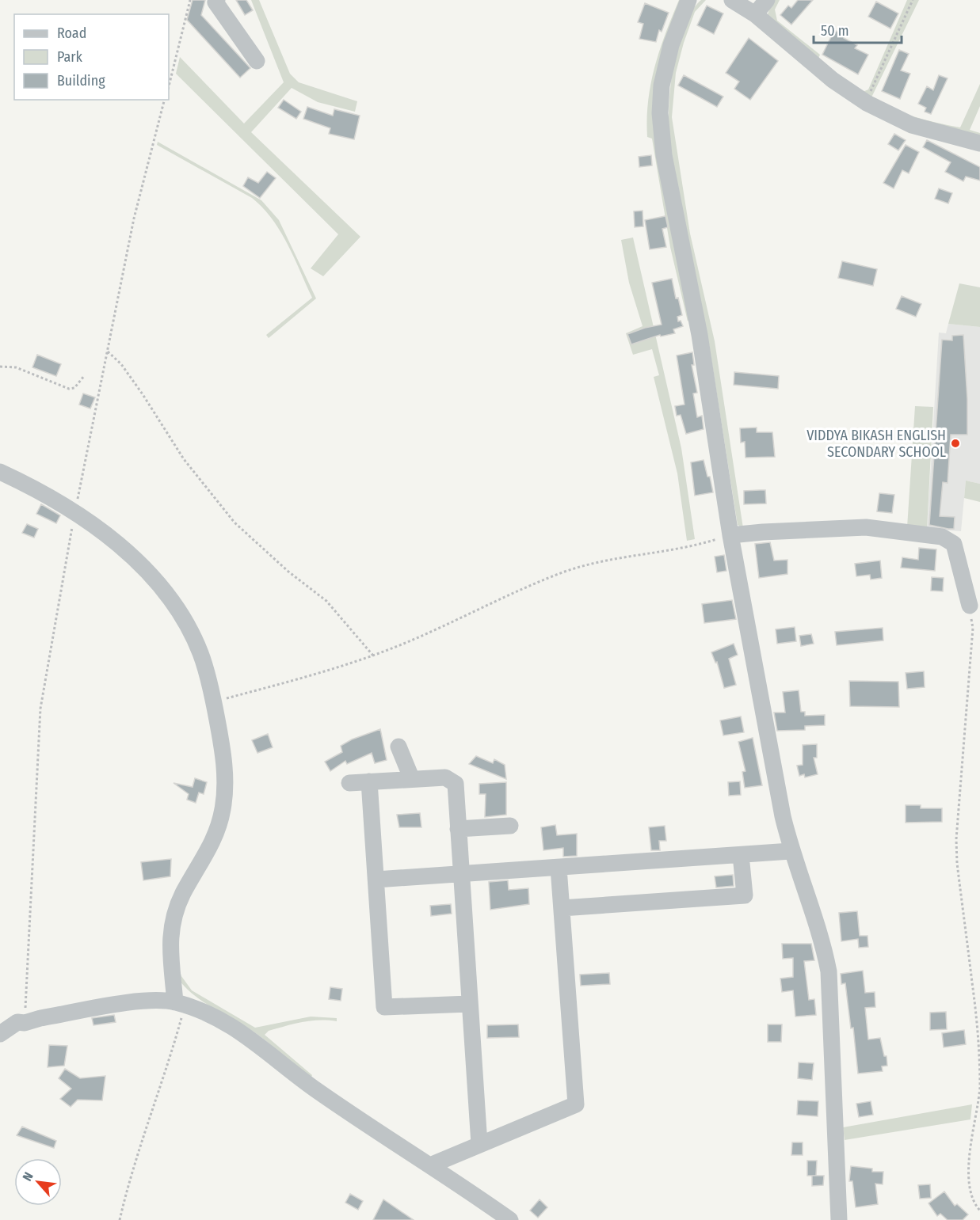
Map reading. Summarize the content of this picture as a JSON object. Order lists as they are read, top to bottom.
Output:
{
  "places": ["VIDDYA BIKASH ENGLISH SECONDARY SCHOOL"],
  "legend": ["Road", "Park", "Building"],
  "scale_bar": "50 m",
  "north": "top left"
}
